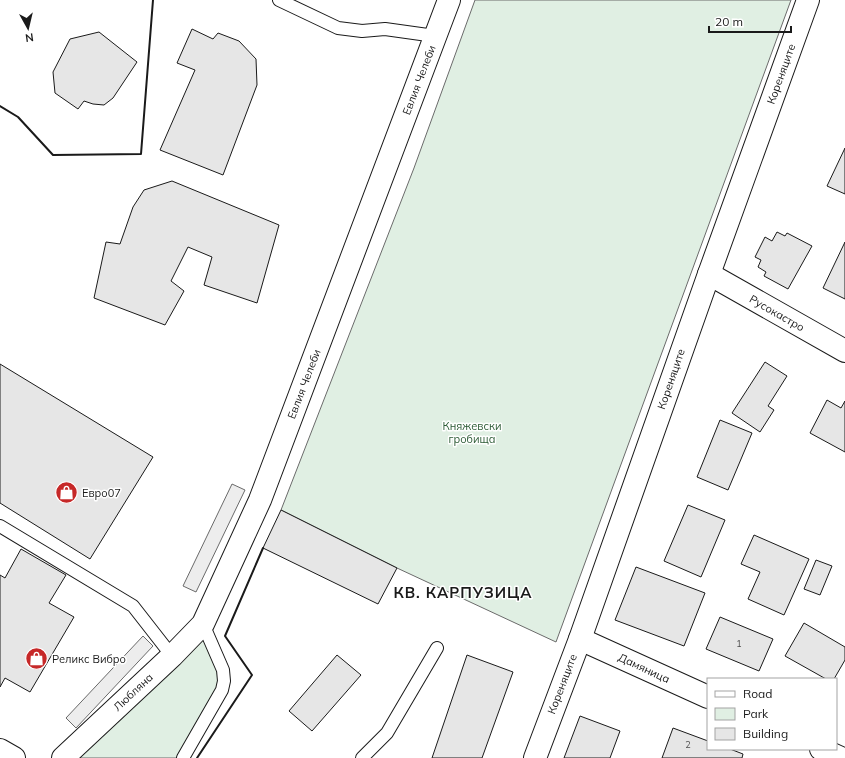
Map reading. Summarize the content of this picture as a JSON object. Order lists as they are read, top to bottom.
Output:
{
  "streets": {
    "street": [
      "Кореняците",
      "Евлия Челеби",
      "Русокастро",
      "Дамяница",
      "Любляна"
    ]
  },
  "crossings": [
    ["Кореняците", "Русокастро"],
    ["Кореняците", "Дамяница"],
    ["Евлия Челеби", "Любляна"]
  ],
  "districts": ["КВ. КАРПУЗИЦА"],
  "parks": ["Княжевски гробища"],
  "places": {
    "shop": ["Евро07", "Реликс Вибро"]
  },
  "house_numbers": ["1", "2"],
  "legend": ["Road", "Park", "Building"],
  "scale_bar": "20 m",
  "north": "bottom"
}
